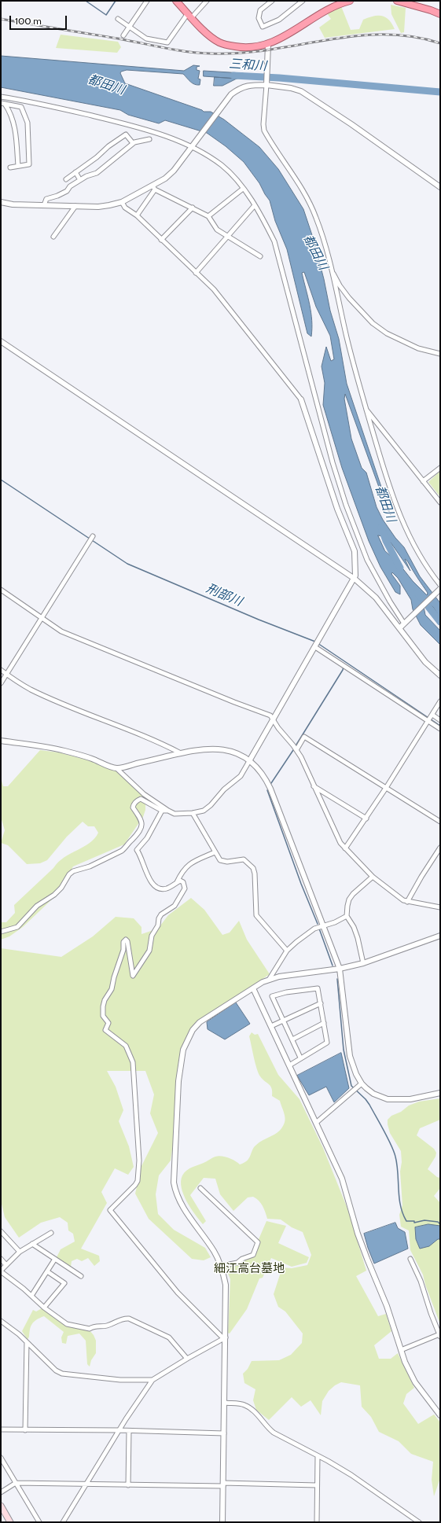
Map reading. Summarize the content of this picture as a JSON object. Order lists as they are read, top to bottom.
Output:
{
  "water": ["三和川", "都田川", "刑部川"],
  "parks": ["細江高台墓地"],
  "scale_bar": "100 m"
}
